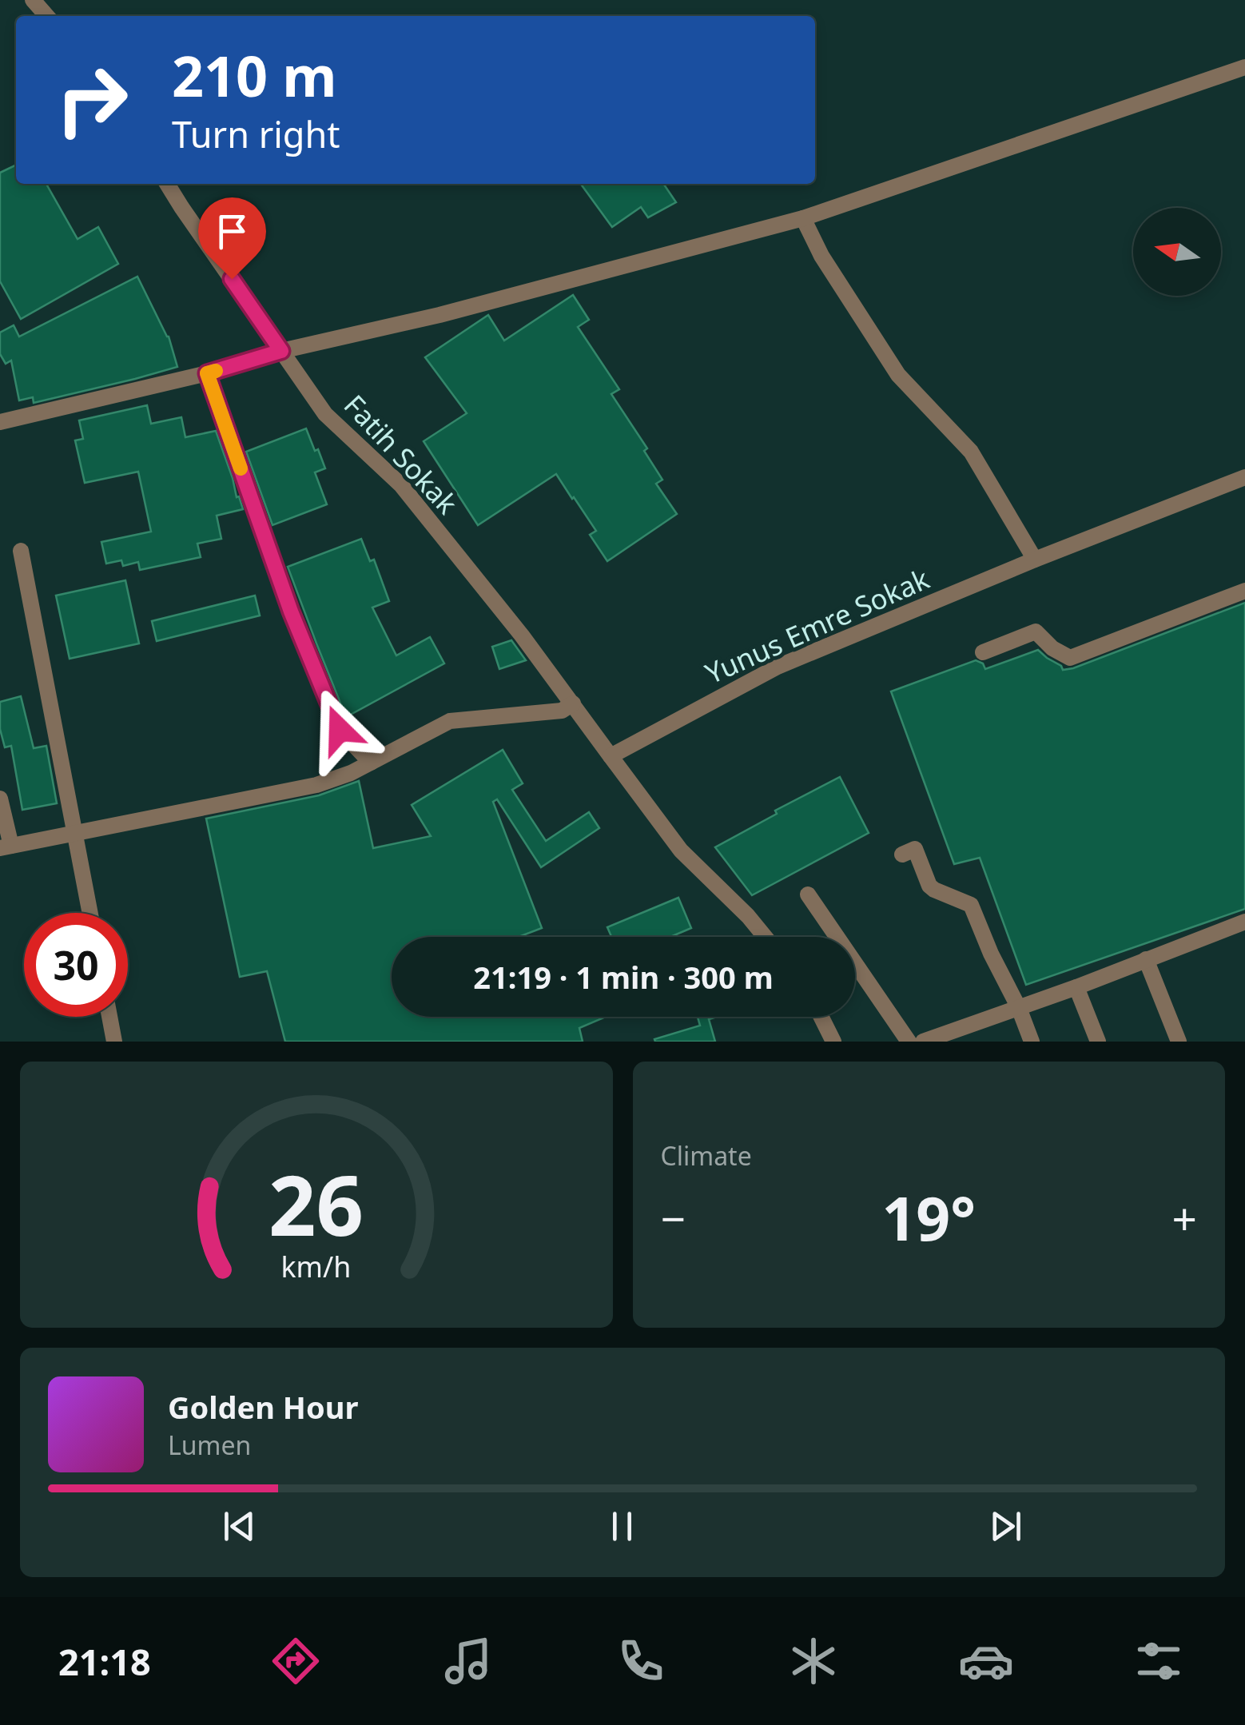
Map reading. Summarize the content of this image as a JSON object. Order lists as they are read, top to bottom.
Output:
{
  "streets": {
    "street": ["Fatih Sokak", "Yunus Emre Sokak"]
  },
  "crossings": [
    ["Fatih Sokak", "Yunus Emre Sokak"]
  ],
  "north": "left",
  "page": {
    "turn": ["210 m", "Turn right"],
    "limit": "30",
    "trip": "21:19 · 1 min · 300 m",
    "tile": "Climate",
    "heat": ["−", "19°", "+"],
    "song": ["Golden Hour", "Lumen"],
    "tabs": "21:18",
    "gauge": ["26", "km/h"]
  }
}
